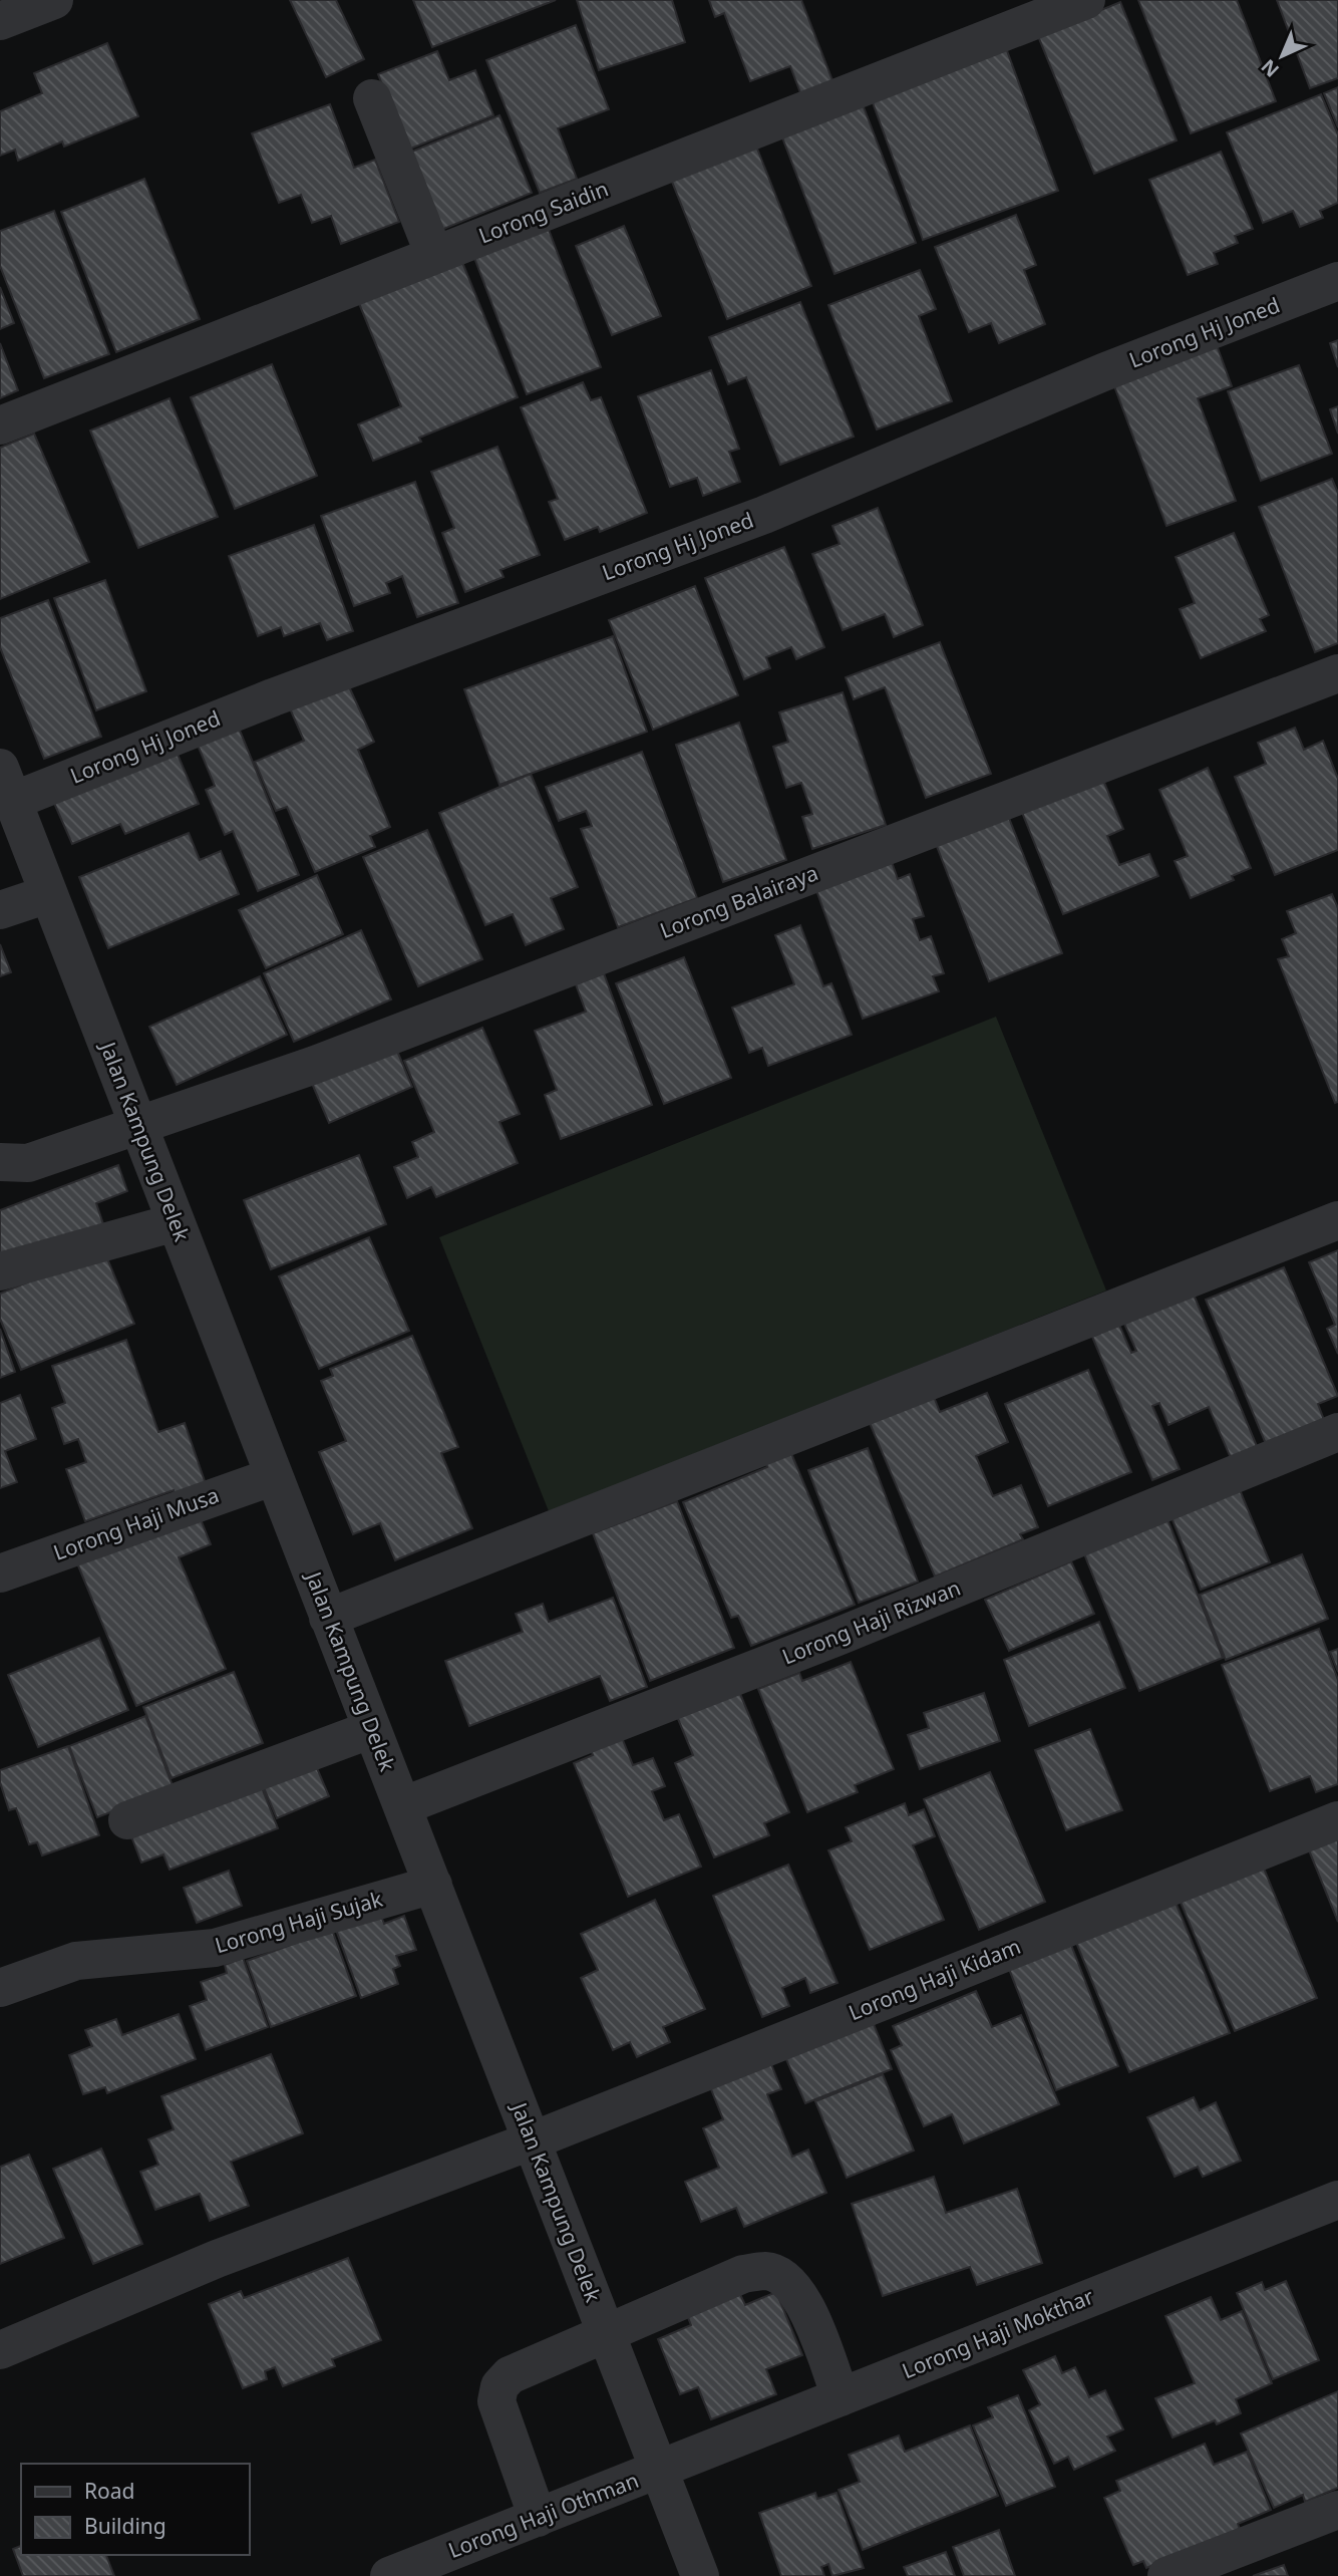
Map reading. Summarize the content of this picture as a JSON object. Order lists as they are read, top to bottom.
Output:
{
  "streets": {
    "street": [
      "Lorong Saidin",
      "Lorong Hj Joned",
      "Lorong Balairaya",
      "Jalan Kampung Delek",
      "Lorong Haji Musa",
      "Lorong Haji Rizwan",
      "Lorong Haji Sujak",
      "Lorong Haji Kidam",
      "Lorong Haji Mokthar",
      "Lorong Haji Othman"
    ]
  },
  "crossings": [
    ["Lorong Hj Joned", "Jalan Kampung Delek"],
    ["Lorong Balairaya", "Jalan Kampung Delek"],
    ["Jalan Kampung Delek", "Lorong Haji Musa"],
    ["Jalan Kampung Delek", "Lorong Haji Rizwan"],
    ["Jalan Kampung Delek", "Lorong Haji Sujak"],
    ["Jalan Kampung Delek", "Lorong Haji Kidam"],
    ["Jalan Kampung Delek", "Lorong Haji Mokthar"],
    ["Jalan Kampung Delek", "Lorong Haji Othman"],
    ["Lorong Haji Mokthar", "Lorong Haji Othman"]
  ],
  "legend": ["Road", "Building"],
  "north": "bottom left"
}
